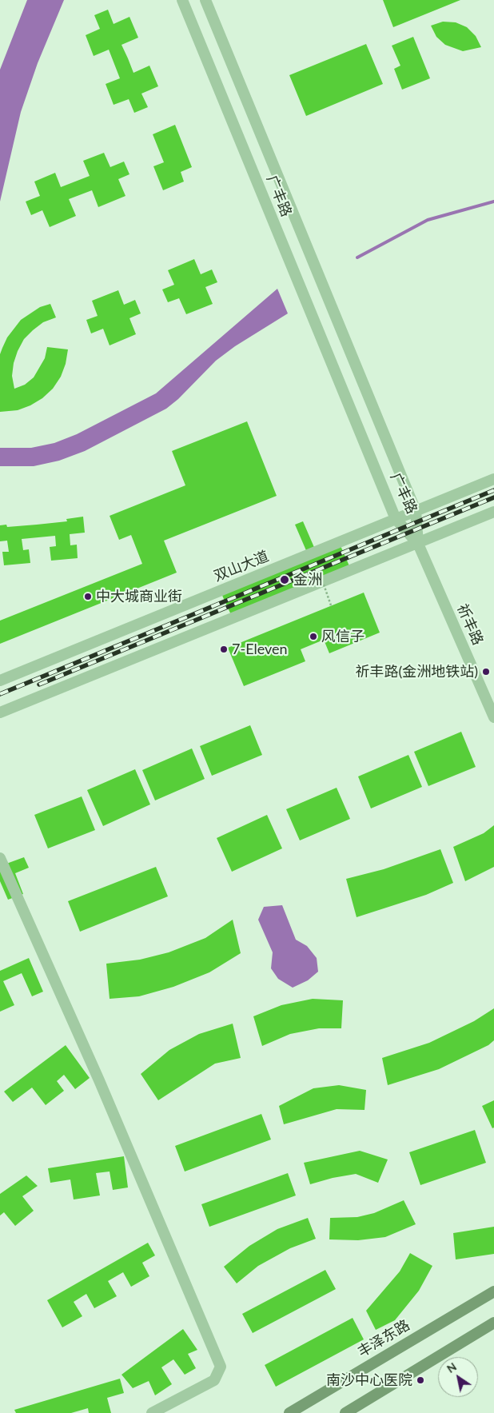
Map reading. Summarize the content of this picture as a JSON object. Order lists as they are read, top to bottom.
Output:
{
  "streets": {
    "main road": ["丰泽东路"],
    "street": ["广丰路", "双山大道", "祈丰路"]
  },
  "crossings": [
    ["广丰路", "双山大道"],
    ["广丰路", "祈丰路"]
  ],
  "places": [
    "金洲",
    "中大城商业街",
    "风信子",
    "7-Eleven",
    "祈丰路(金洲地铁站)",
    "南沙中心医院"
  ],
  "north": "top left"
}
